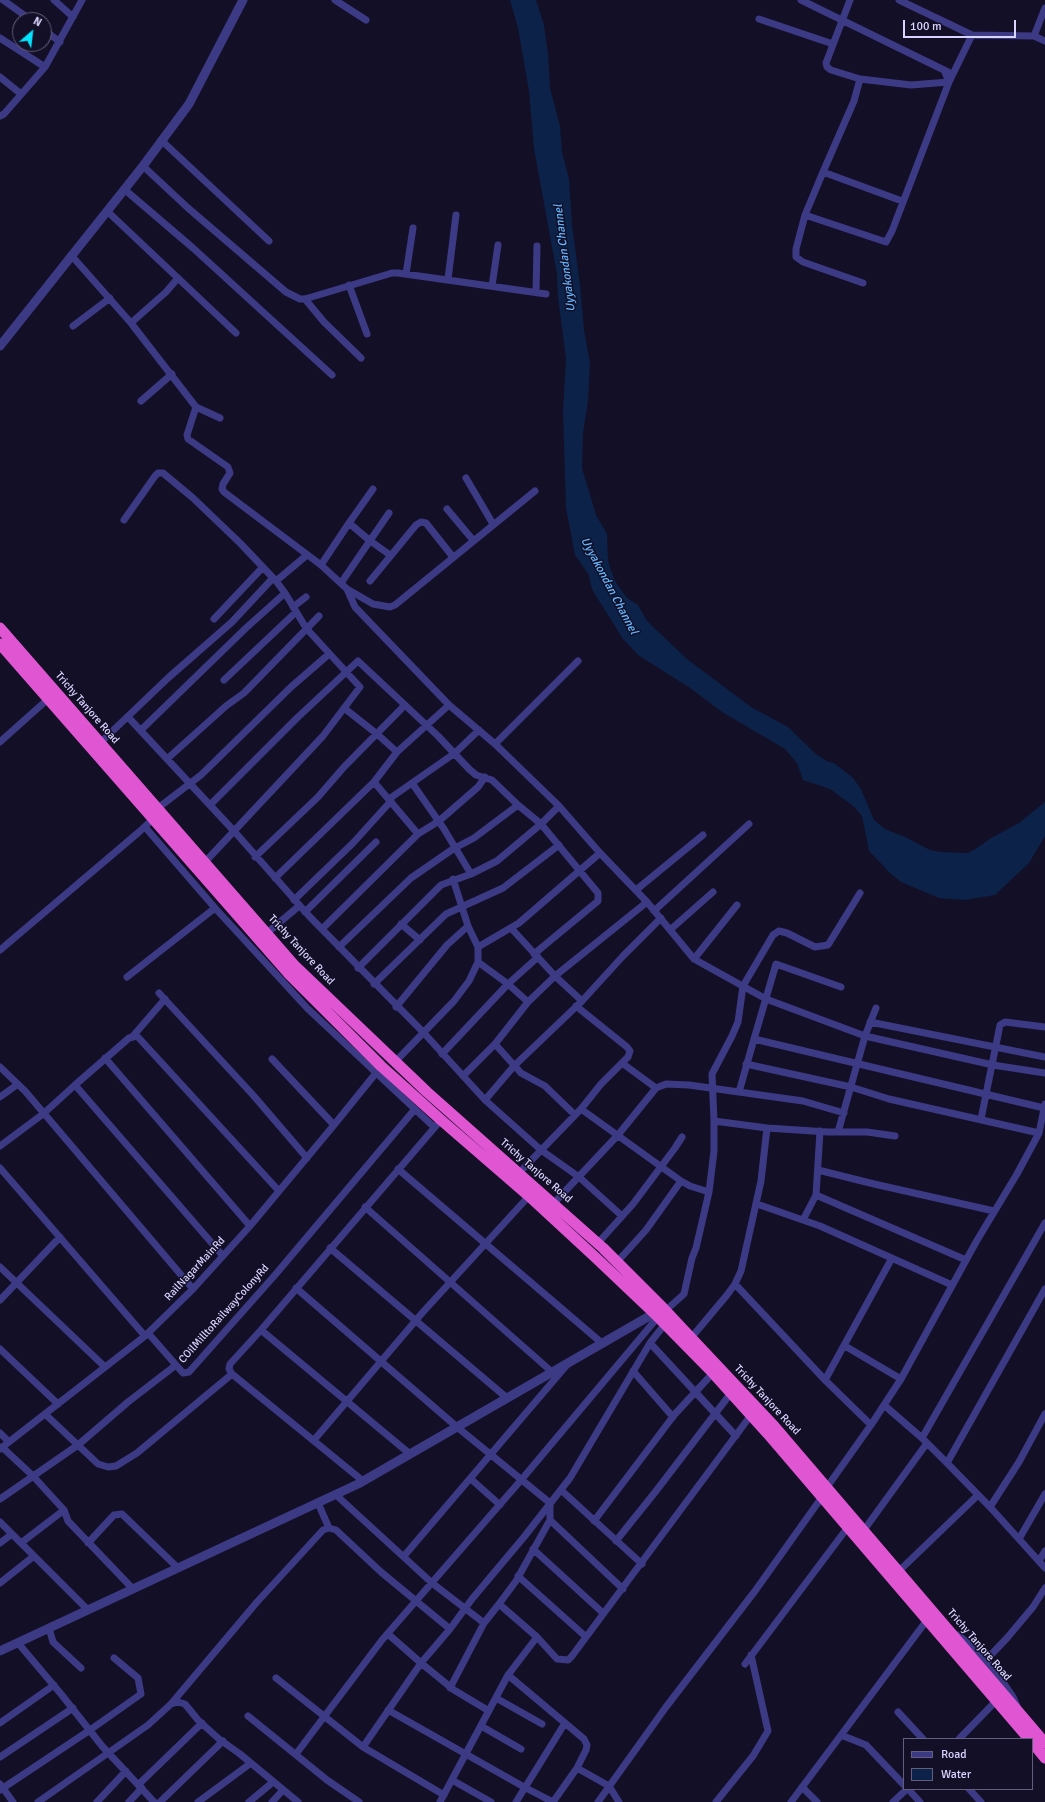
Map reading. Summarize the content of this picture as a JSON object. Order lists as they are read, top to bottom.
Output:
{
  "streets": {
    "highway": ["Trichy Tanjore Road"],
    "street": ["RailNagarMainRd", "COilMilltoRailwayColonyRd"]
  },
  "water": ["Uyyakondan Channel"],
  "legend": ["Road", "Water"],
  "scale_bar": "100 m",
  "north": "top right"
}
